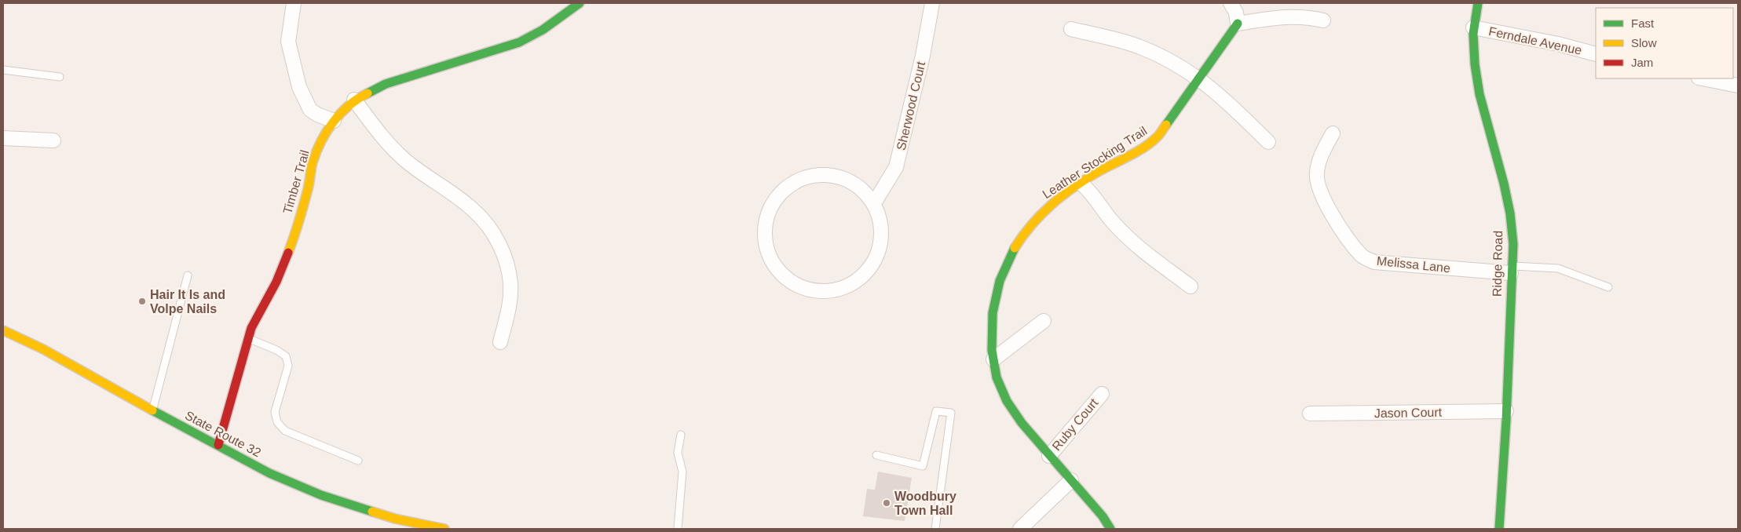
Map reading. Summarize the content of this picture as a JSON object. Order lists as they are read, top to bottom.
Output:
{
  "streets": {
    "street": [
      "Ferndale Avenue",
      "Sherwood Court",
      "Leather Stocking Trail",
      "Timber Trail",
      "Ridge Road",
      "Melissa Lane",
      "Jason Court",
      "Ruby Court",
      "State Route 32"
    ]
  },
  "crossings": [
    ["Ferndale Avenue", "Ridge Road"],
    ["Leather Stocking Trail", "Ruby Court"],
    ["Timber Trail", "State Route 32"],
    ["Ridge Road", "Melissa Lane"],
    ["Ridge Road", "Jason Court"]
  ],
  "places": ["Hair It Is and Volpe Nails", "Woodbury Town Hall"],
  "legend": ["Fast", "Slow", "Jam"]
}
